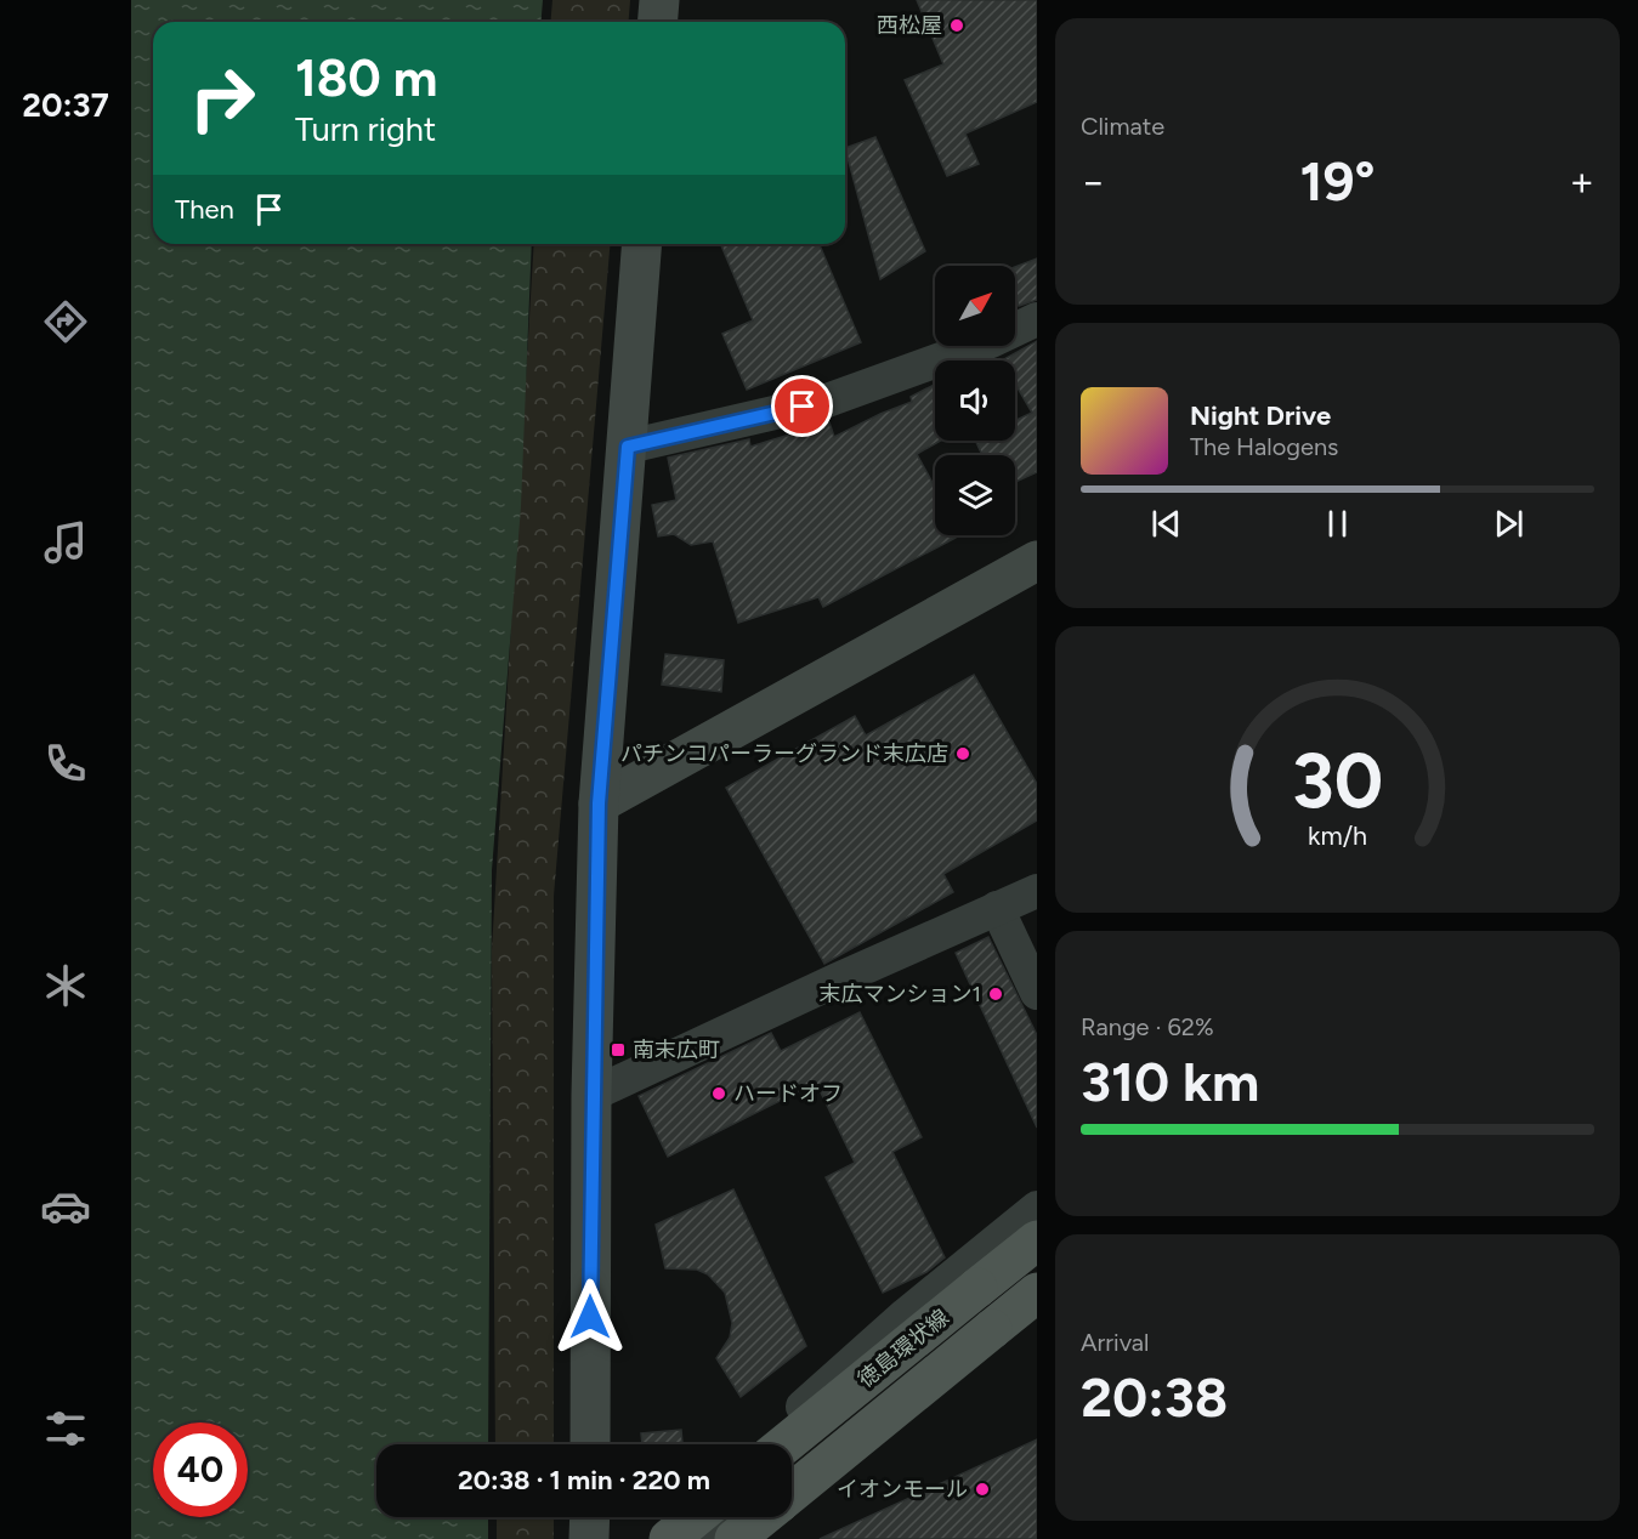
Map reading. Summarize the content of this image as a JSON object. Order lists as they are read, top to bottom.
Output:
{
  "streets": {
    "main road": ["徳島環状線"]
  },
  "places": {
    "other": [
      "西松屋",
      "パチンコパーラーグランド末広店",
      "末広マンション1",
      "ハードオフ",
      "イオンモール"
    ],
    "transit": ["南末広町"]
  },
  "north": "top right",
  "page": {
    "tabs": "20:37",
    "tile": [
      "Climate",
      ["Range · 62%", "310 km"],
      ["Arrival", "20:38"]
    ],
    "turn": ["180 m", "Turn right"],
    "heat": ["−", "19°", "+"],
    "then": "Then",
    "song": ["Night Drive", "The Halogens"],
    "limit": "40",
    "trip": "20:38 · 1 min · 220 m",
    "gauge": ["30", "km/h"]
  }
}
